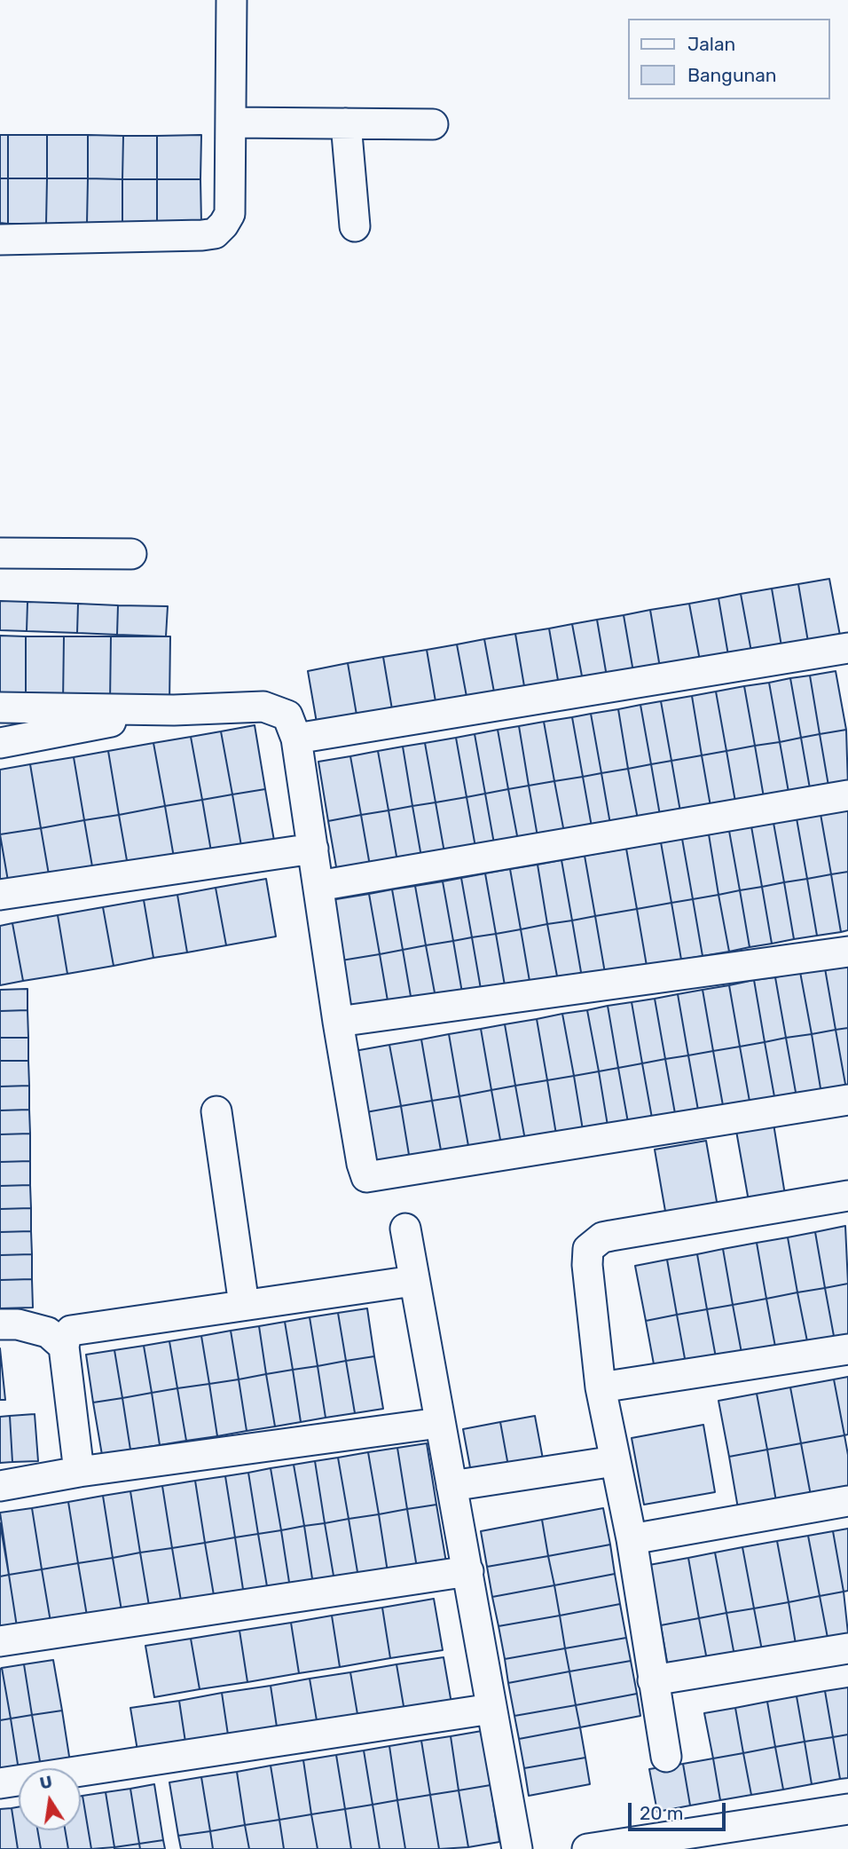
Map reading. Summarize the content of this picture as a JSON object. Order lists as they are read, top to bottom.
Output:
{
  "legend": ["Jalan", "Bangunan"],
  "scale_bar": "20 m",
  "north": "top"
}
